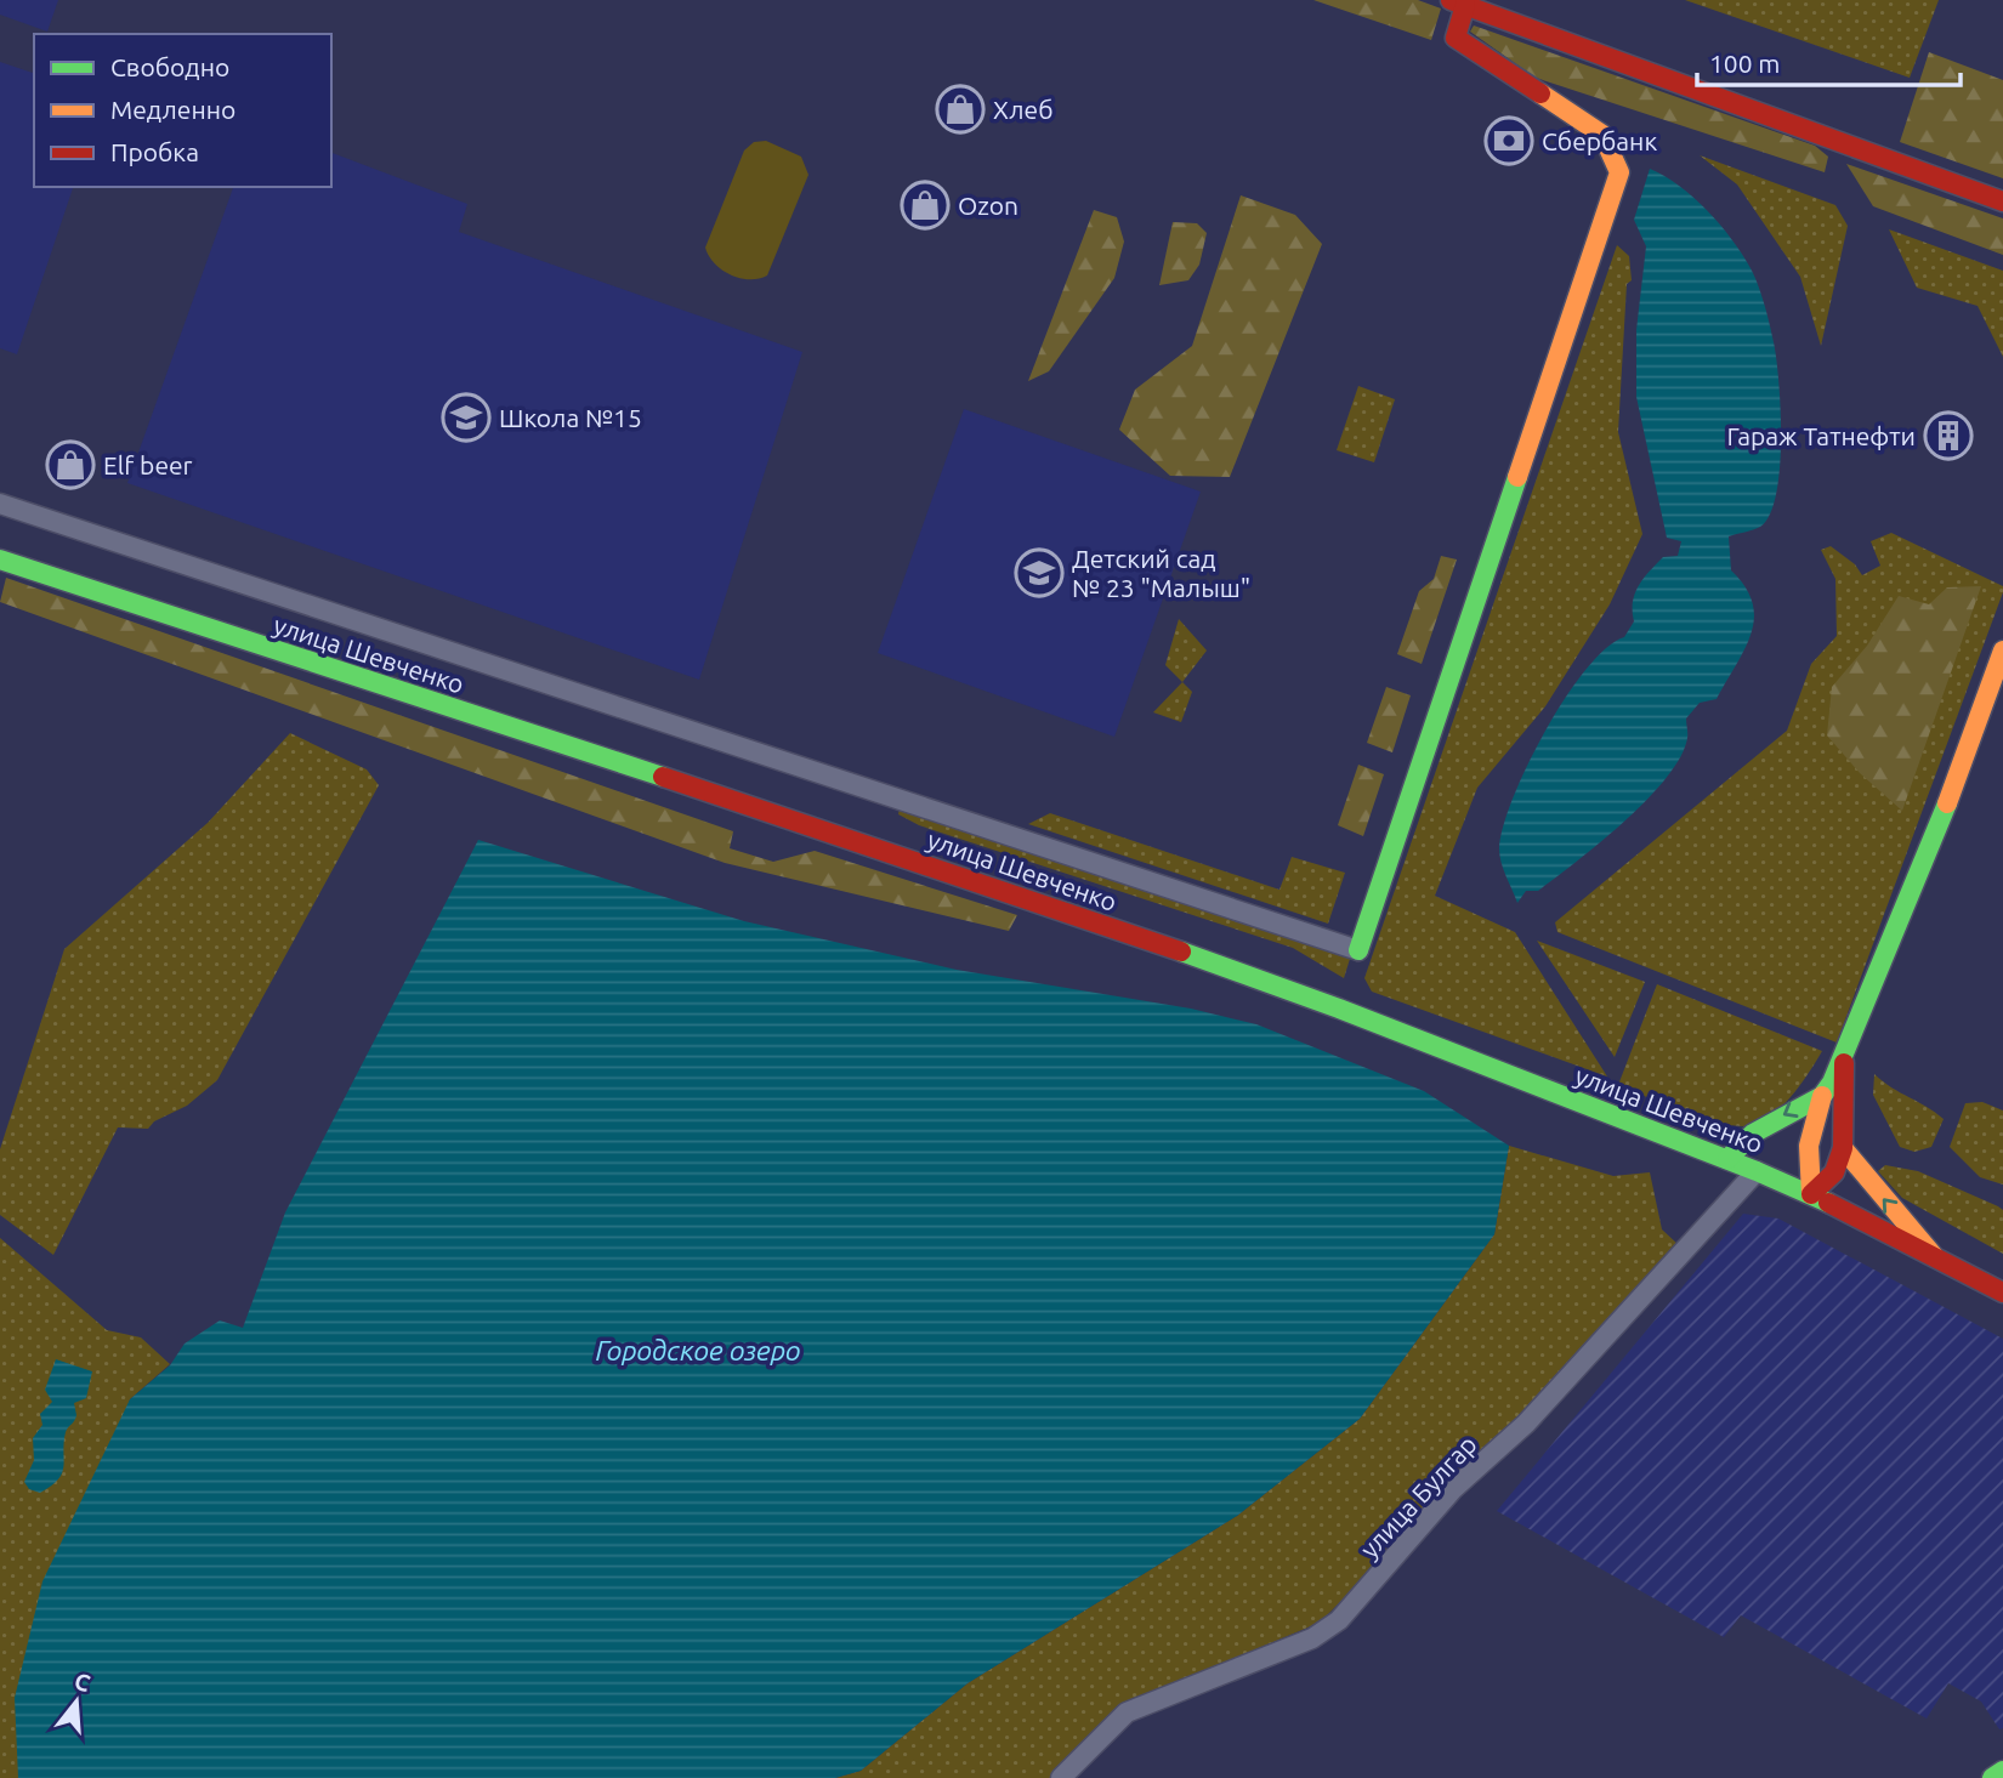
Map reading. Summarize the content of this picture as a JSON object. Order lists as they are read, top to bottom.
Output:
{
  "streets": {
    "main road": ["улица Шевченко"],
    "street": ["улица Булгар"]
  },
  "crossings": [
    ["улица Шевченко", "улица Булгар"]
  ],
  "water": ["Городское озеро"],
  "places": {
    "shop": ["Хлеб", "Ozon", "Elf beer"],
    "bank": ["Сбербанк"],
    "school or university": ["Школа №15", "Детский сад № 23 \"Малыш\""],
    "building": ["Гараж Татнефти"]
  },
  "legend": ["Свободно", "Медленно", "Пробка"],
  "scale_bar": "100 m",
  "north": "top"
}
